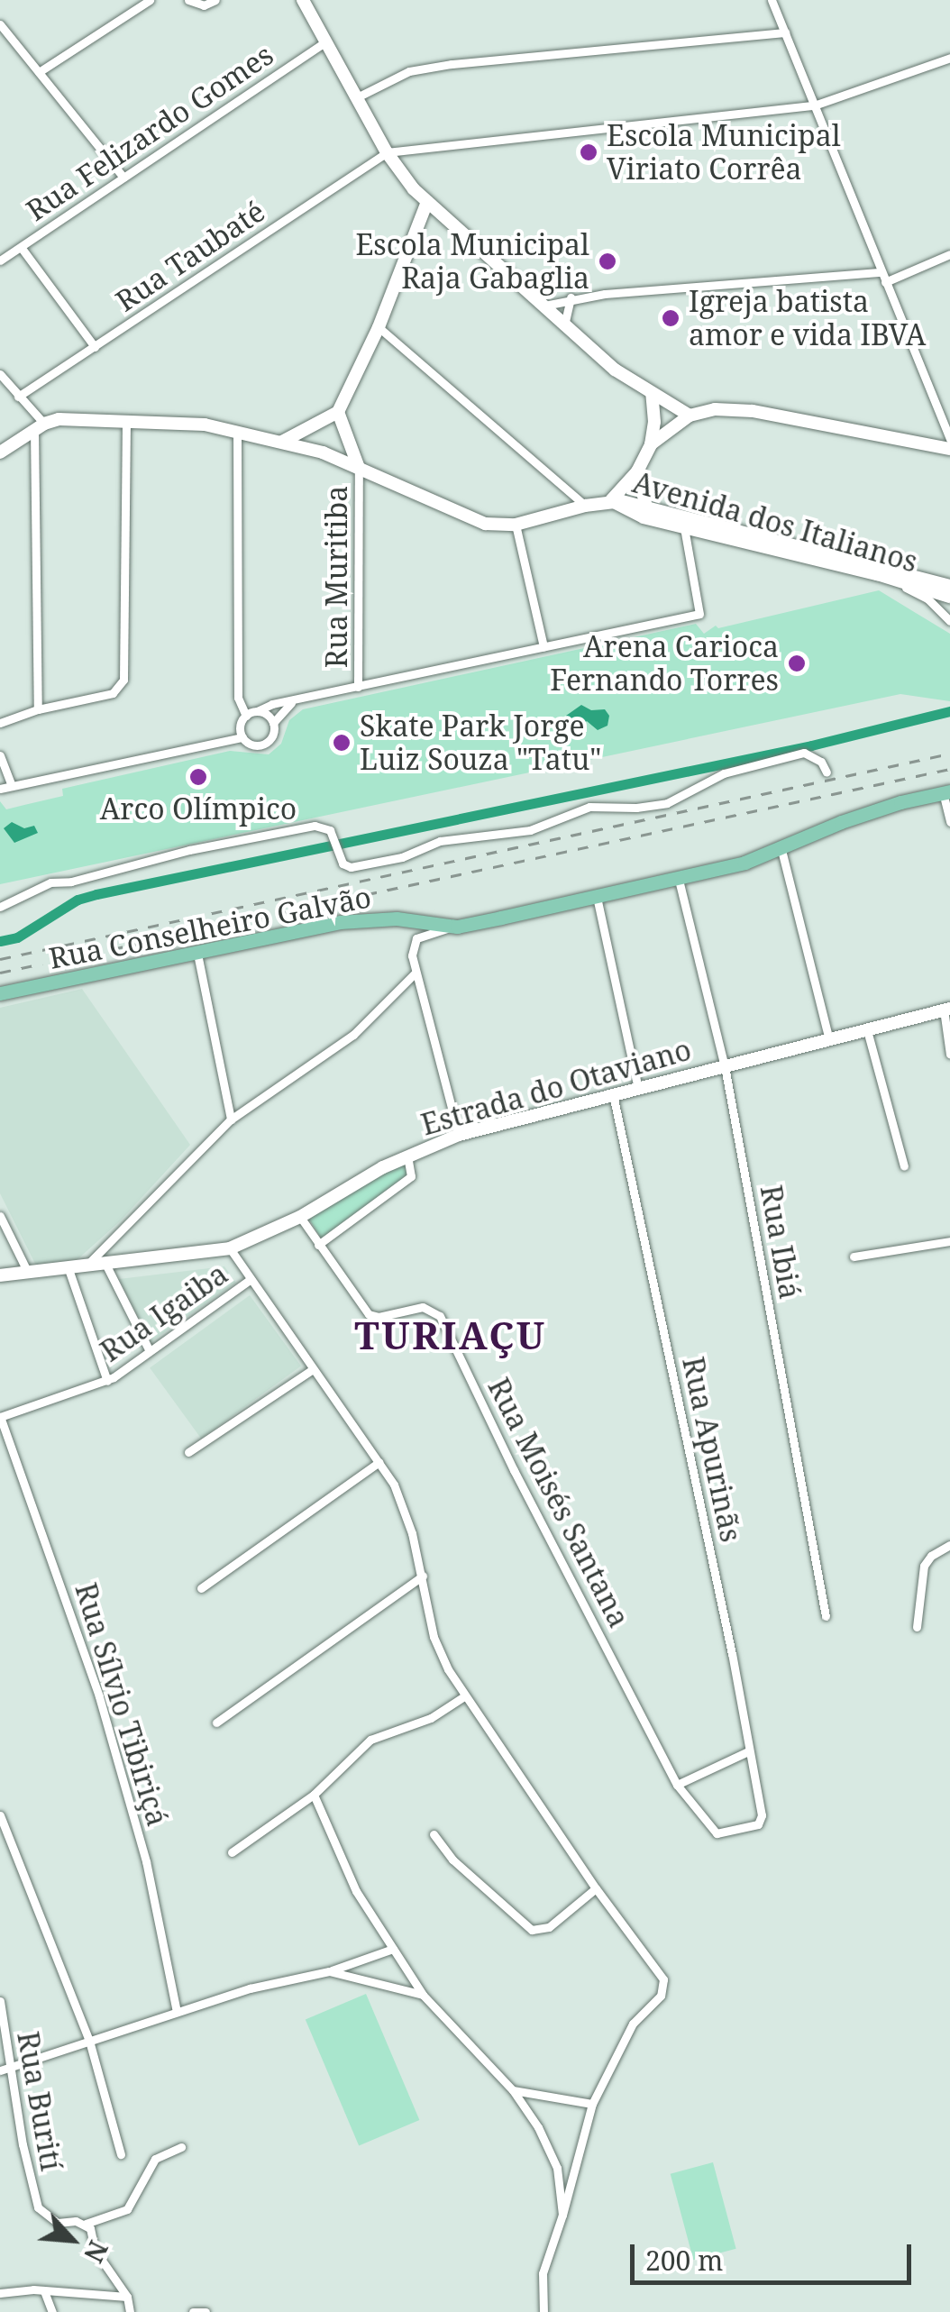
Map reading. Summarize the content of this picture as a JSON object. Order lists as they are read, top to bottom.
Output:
{
  "streets": {
    "main road": ["Rua Conselheiro Galvão"],
    "street": [
      "Rua Felizardo Gomes",
      "Rua Taubaté",
      "Avenida dos Italianos",
      "Rua Muritiba",
      "Estrada do Otaviano",
      "Rua Ibiá",
      "Rua Igaiba",
      "Rua Apurinãs",
      "Rua Moisés Santana",
      "Rua Sílvio Tibiriçá",
      "Rua Burití"
    ]
  },
  "crossings": [
    ["Rua Conselheiro Galvão", "Rua Ibiá"],
    ["Estrada do Otaviano", "Rua Ibiá"],
    ["Estrada do Otaviano", "Rua Apurinãs"],
    ["Estrada do Otaviano", "Rua Moisés Santana"],
    ["Rua Igaiba", "Rua Sílvio Tibiriçá"],
    ["Rua Apurinãs", "Rua Moisés Santana"]
  ],
  "districts": ["TURIAÇU"],
  "places": [
    "Escola Municipal Viriato Corrêa",
    "Escola Municipal Raja Gabaglia",
    "Igreja batista amor e vida IBVA",
    "Arena Carioca Fernando Torres",
    "Skate Park Jorge Luiz Souza \"Tatu\"",
    "Arco Olímpico"
  ],
  "scale_bar": "200 m",
  "north": "bottom right"
}
